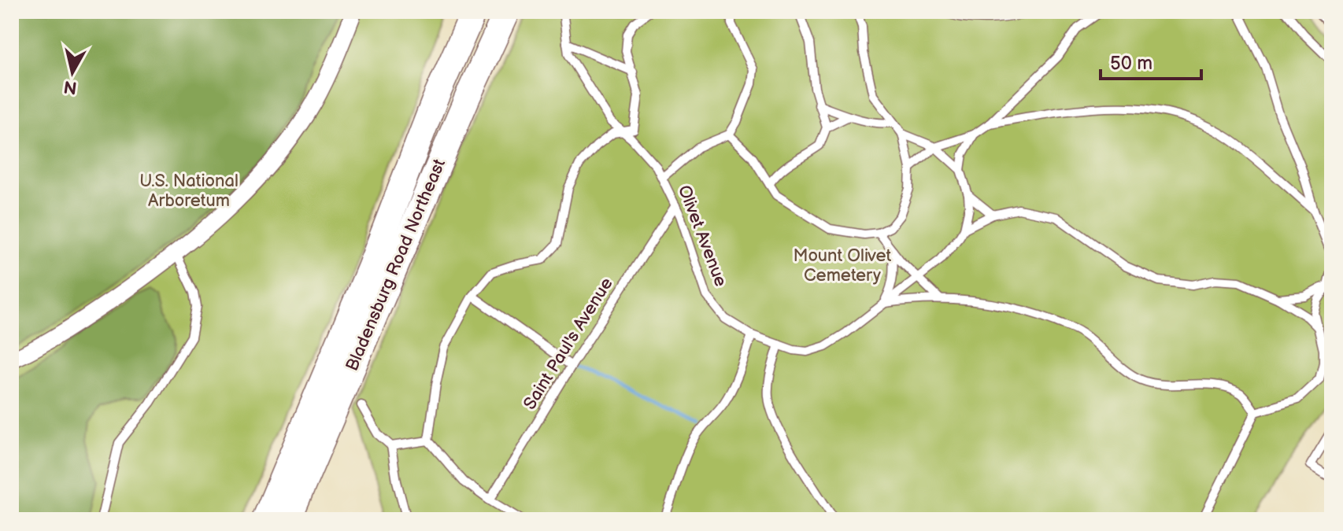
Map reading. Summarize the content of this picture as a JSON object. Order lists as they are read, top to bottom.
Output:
{
  "streets": {
    "main road": ["Bladensburg Road Northeast"],
    "lane": ["Olivet Avenue", "Saint Paul's Avenue"]
  },
  "crossings": [
    ["Olivet Avenue", "Saint Paul's Avenue"]
  ],
  "parks": ["U.S. National Arboretum", "Mount Olivet Cemetery"],
  "scale_bar": "50 m",
  "north": "bottom"
}
